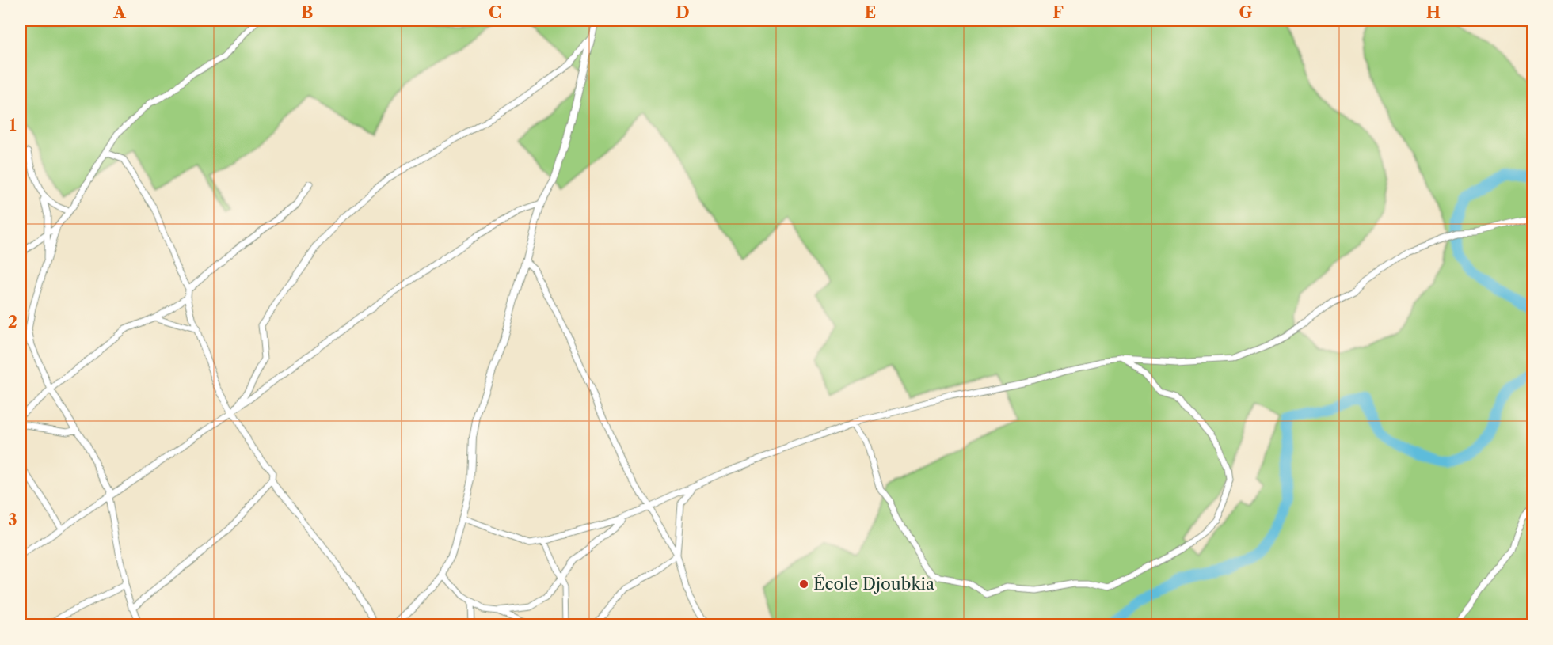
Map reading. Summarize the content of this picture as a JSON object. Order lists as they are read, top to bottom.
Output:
{
  "places": ["École Djoubkia"],
  "grid": {
    "columns": [
      "A",
      "B",
      "C",
      "D",
      "E",
      "F",
      "G",
      "H"
    ],
    "rows": ["1", "2", "3"]
  }
}
